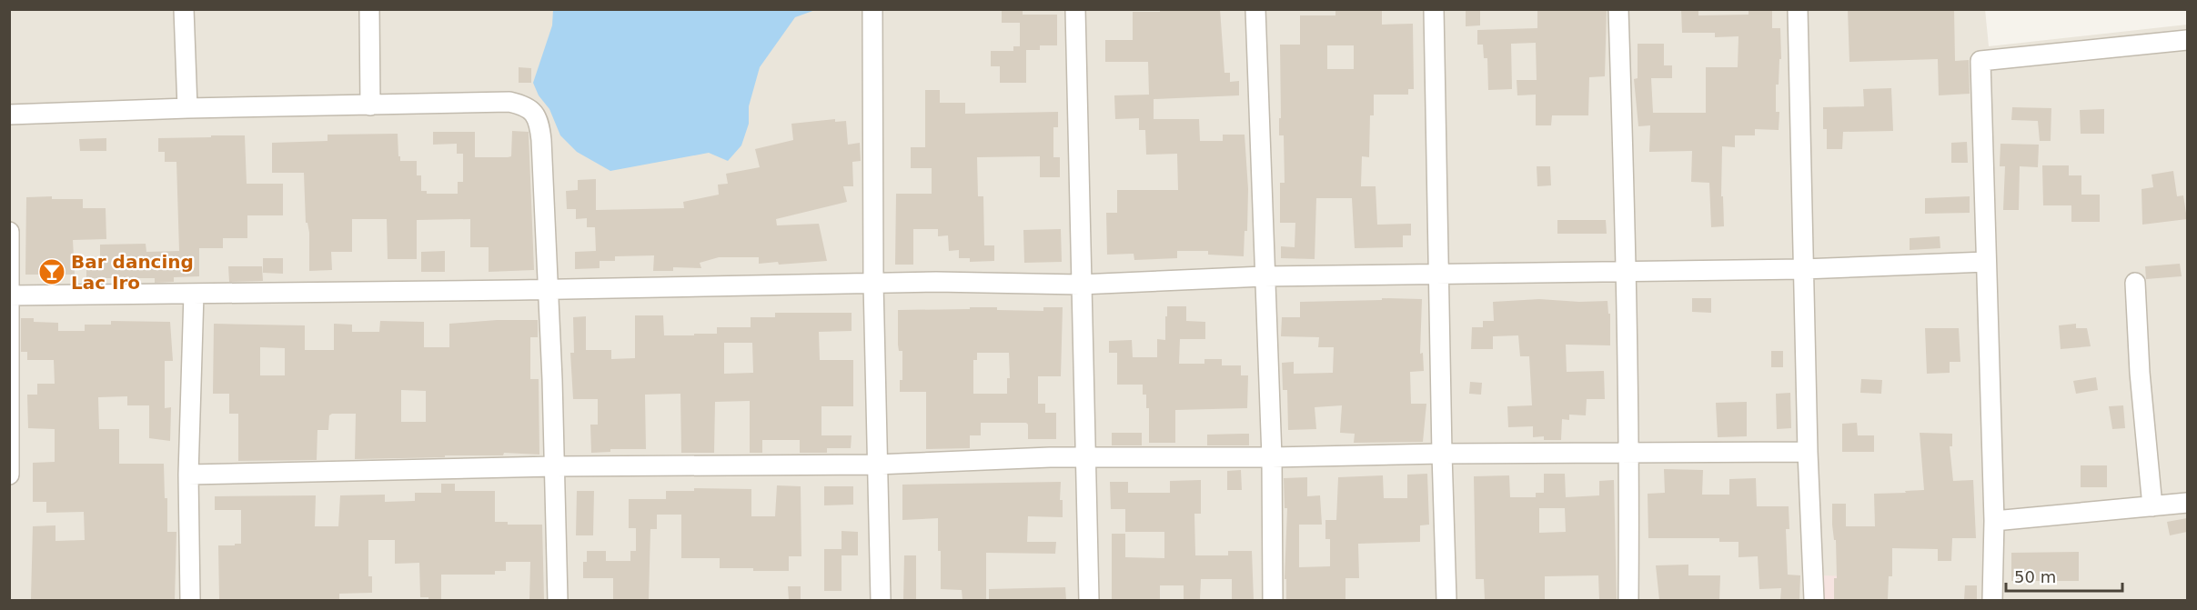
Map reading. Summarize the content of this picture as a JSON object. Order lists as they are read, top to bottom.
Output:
{
  "places": {
    "bar": ["Bar dancing Lac Iro"]
  },
  "scale_bar": "50 m"
}
